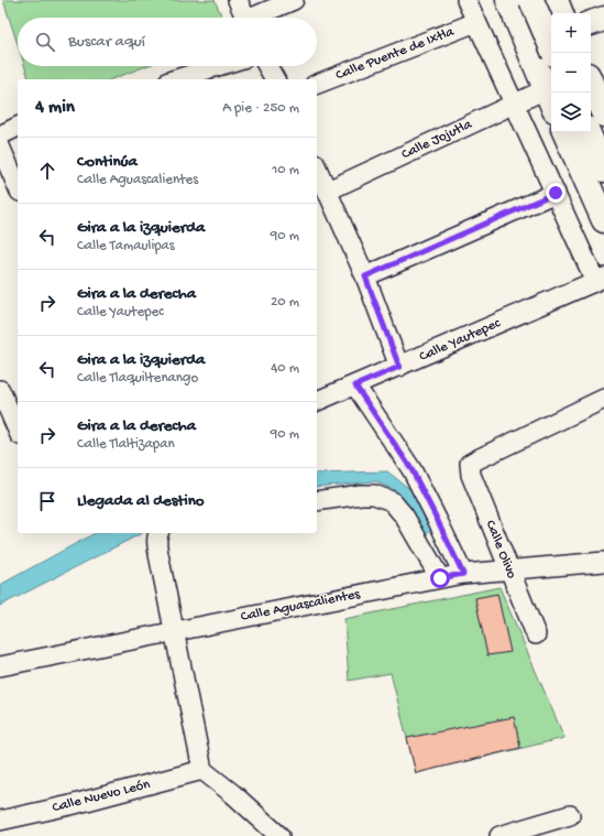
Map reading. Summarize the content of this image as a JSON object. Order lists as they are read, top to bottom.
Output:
{
  "streets": {
    "street": [
      "Calle Puente de Ixtla",
      "Calle Jojutla",
      "Calle Yautepec",
      "Calle Olivo",
      "Calle Aguascalientes",
      "Calle Nuevo León"
    ]
  },
  "crossings": [
    ["Calle Olivo", "Calle Aguascalientes"]
  ],
  "page": {
    "map_buttons": ["+", "−"],
    "search": "Buscar aquí",
    "heading": ["4 min", "A pie · 250 m"],
    "list": [
      ["Continúa", "Calle Aguascalientes", "10 m"],
      ["Gira a la izquierda", "Calle Tamaulipas", "90 m"],
      ["Gira a la derecha", "Calle Yautepec", "20 m"],
      ["Gira a la izquierda", "Calle Tlaquiltenango", "40 m"],
      ["Gira a la derecha", "Calle Tlaltizapan", "90 m"],
      "Llegada al destino"
    ]
  }
}
